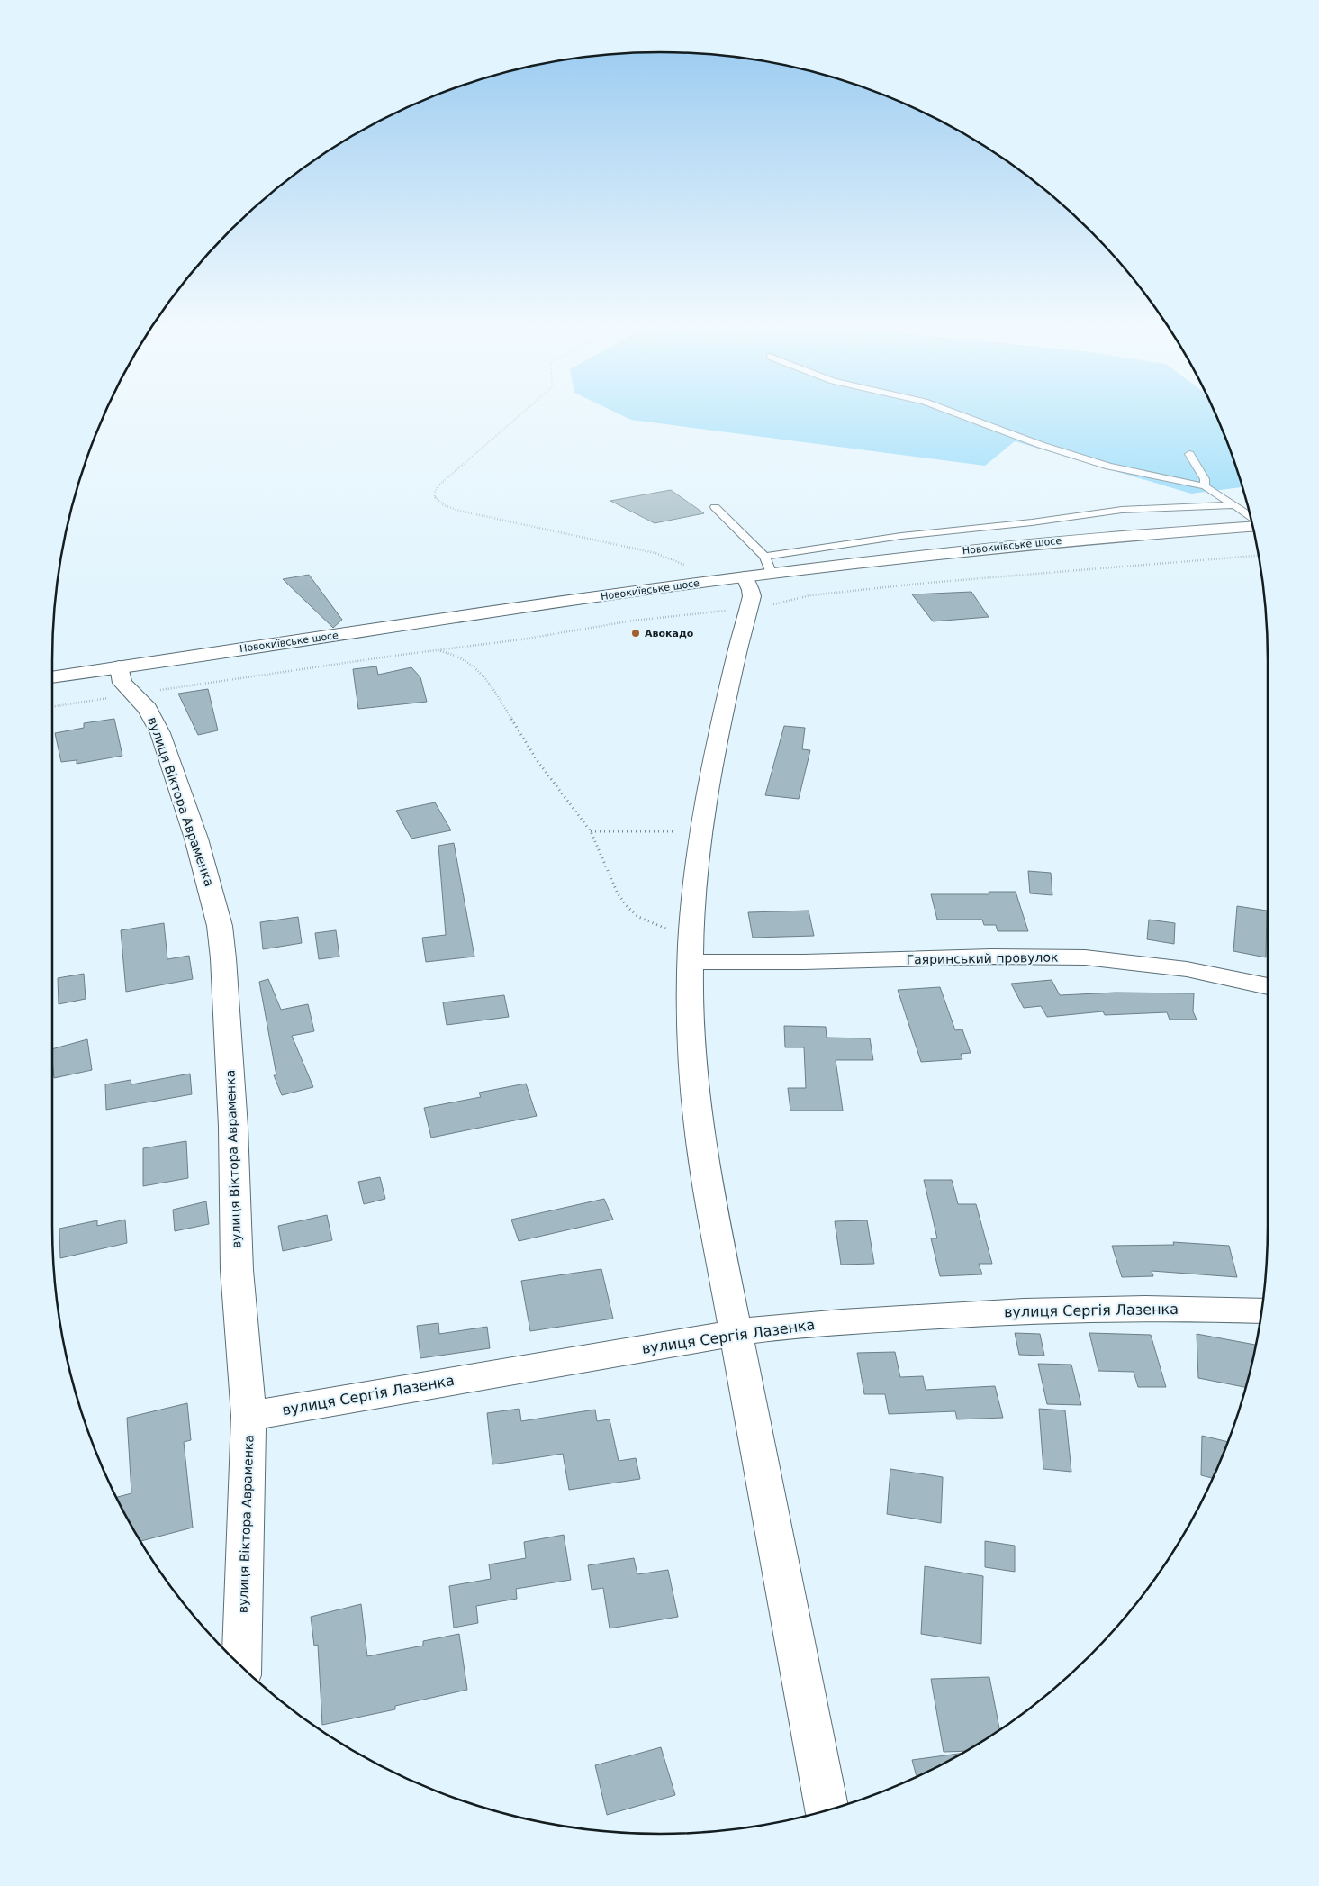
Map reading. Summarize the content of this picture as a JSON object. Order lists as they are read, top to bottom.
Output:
{
  "streets": {
    "street": [
      "Новокиївське шосе",
      "вулиця Віктора Авраменка",
      "Гаяринський провулок",
      "вулиця Сергія Лазенка"
    ]
  },
  "crossings": [
    ["Новокиївське шосе", "вулиця Віктора Авраменка"],
    ["вулиця Віктора Авраменка", "вулиця Сергія Лазенка"]
  ],
  "places": ["Авокадо"]
}
